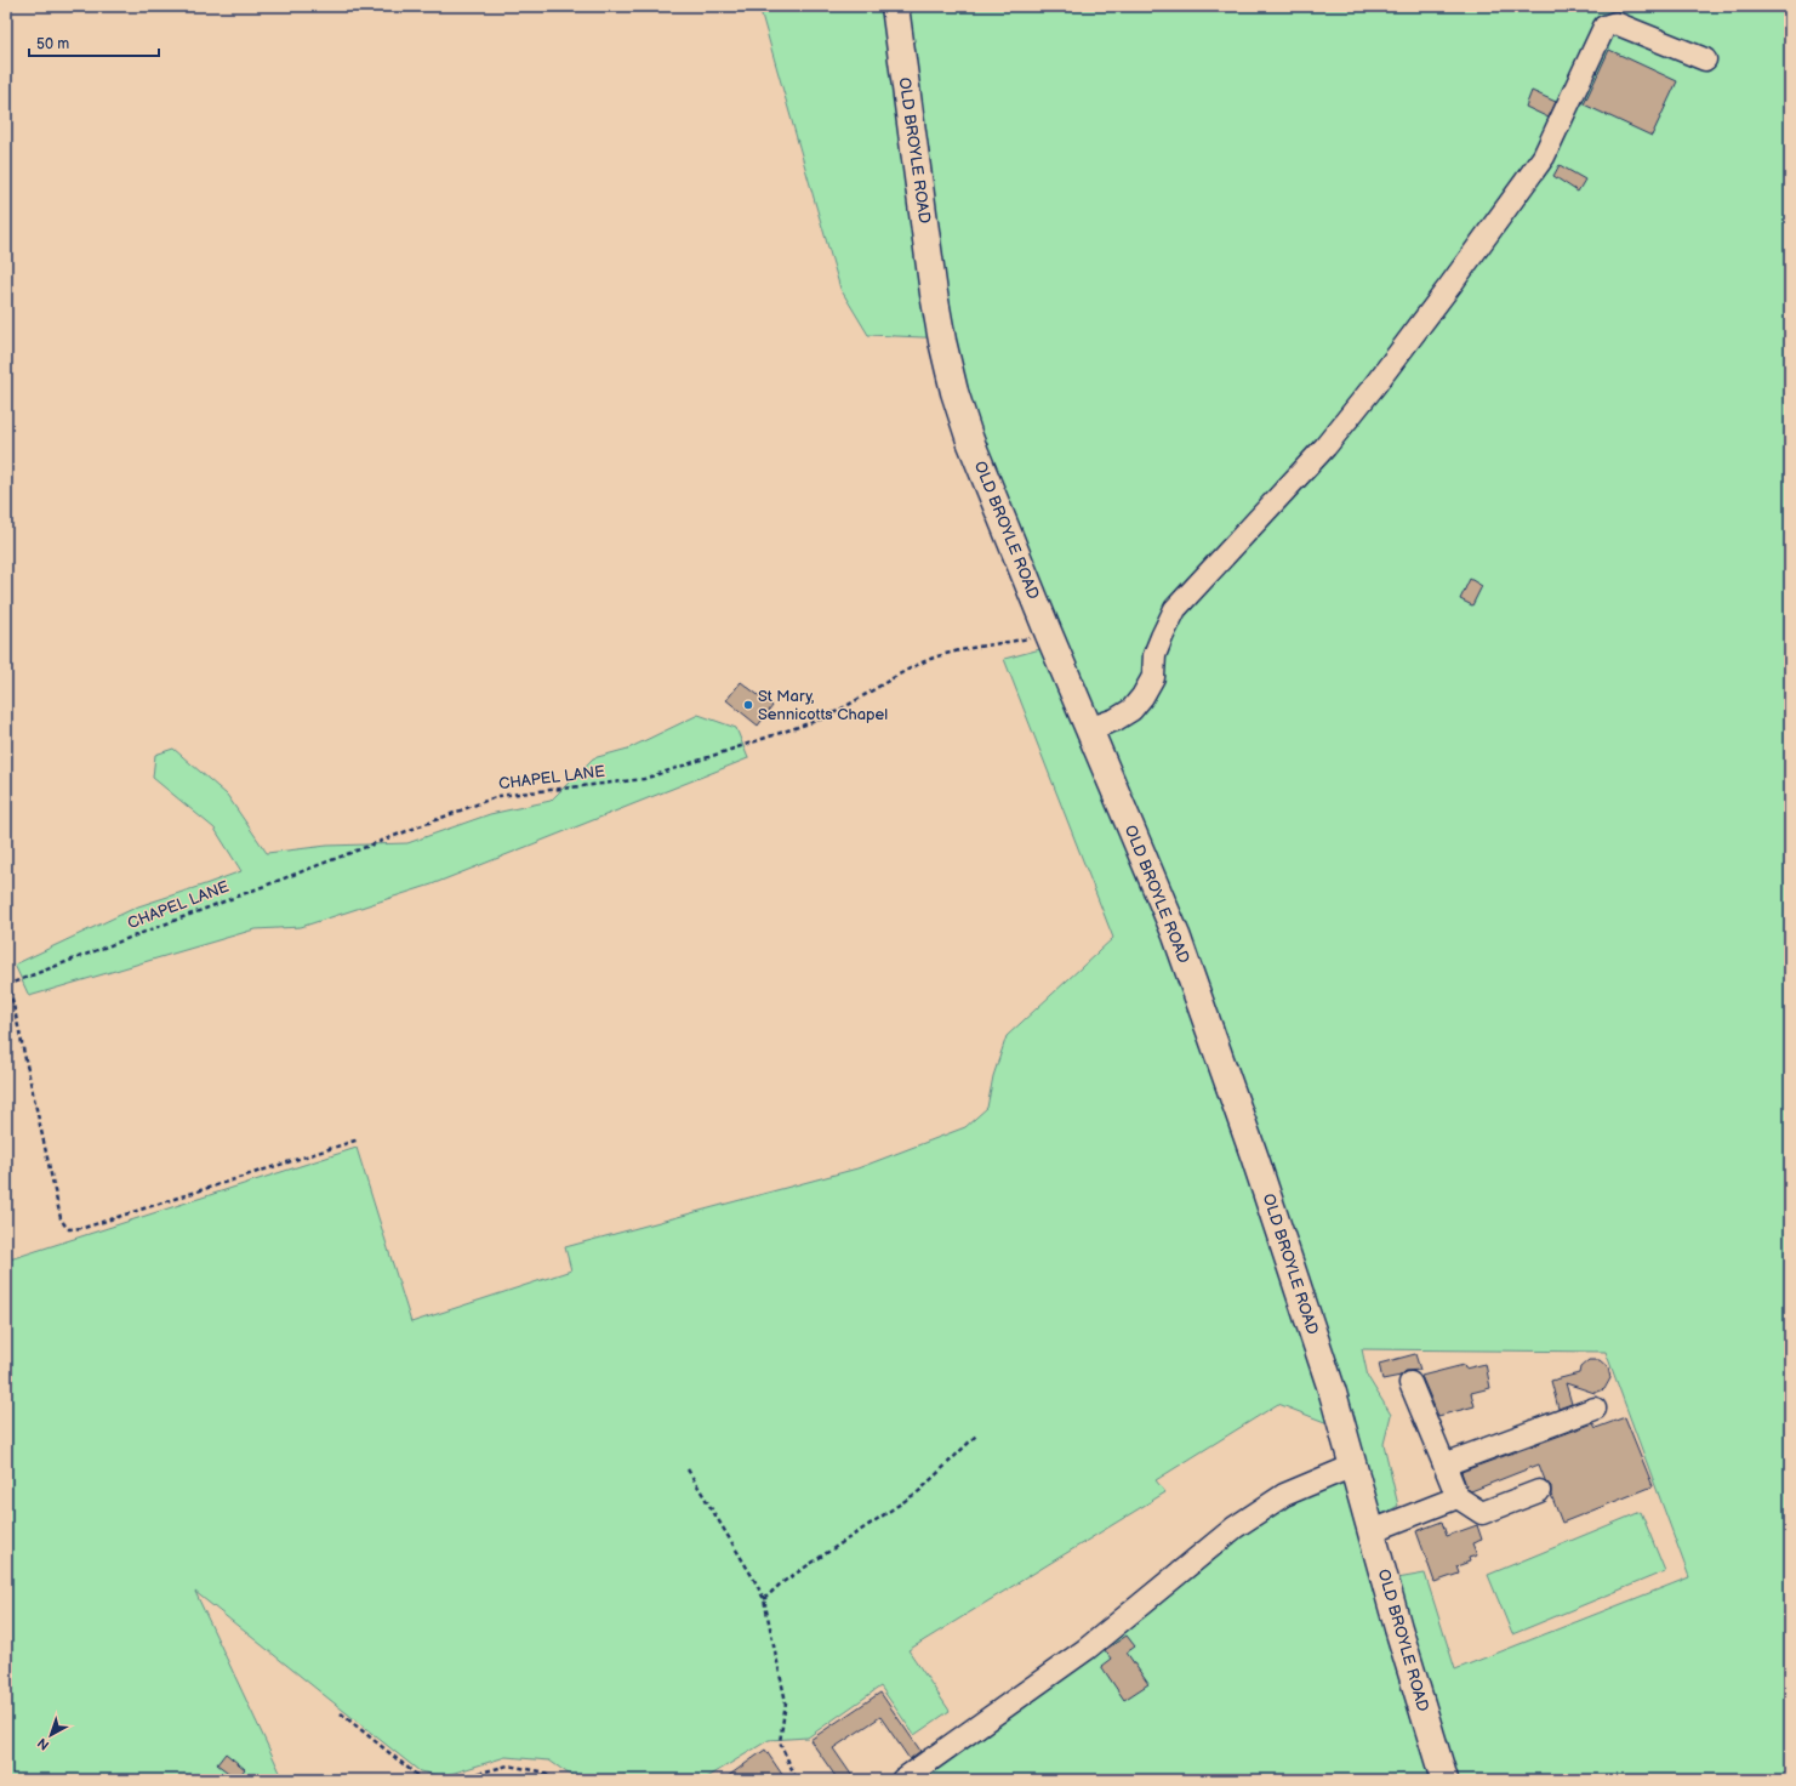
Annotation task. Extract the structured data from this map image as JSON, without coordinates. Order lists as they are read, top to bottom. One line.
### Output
{"streets":{"main road":["OLD BROYLE ROAD"],"path":["CHAPEL LANE"]},"crossings":[["OLD BROYLE ROAD","CHAPEL LANE"]],"places":["St Mary, Sennicotts Chapel"],"scale_bar":"50 m","north":"bottom left"}
